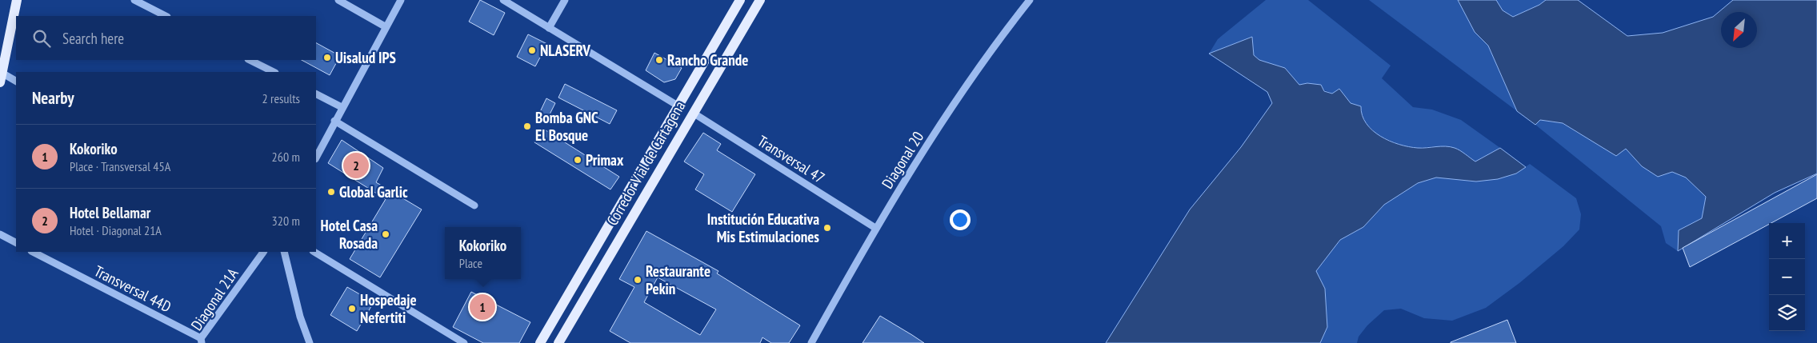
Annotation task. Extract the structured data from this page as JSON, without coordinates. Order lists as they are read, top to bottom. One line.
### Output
{"streets":{"main road":["Corredor Vial de Cartagena"],"street":["Transversal 47","Diagonal 20","Transversal 44D","Diagonal 21A"]},"crossings":[["Transversal 47","Diagonal 20"],["Transversal 47","Corredor Vial de Cartagena"],["Transversal 44D","Diagonal 21A"]],"places":["NLASERV","Uisalud IPS","Rancho Grande","Bomba GNC El Bosque","Primax","Global Garlic","Institución Educativa Mis Estimulaciones","Hotel Casa Rosada","Restaurante Pekin","Hospedaje Nefertiti"],"north":"bottom left","page":{"search":"Search here","heading":["Nearby","2 results"],"list":[{"mark":"1","name":"Kokoriko","note":"Place · Transversal 45A","value":"260 m"},{"mark":"2","name":"Hotel Bellamar","note":"Hotel · Diagonal 21A","value":"320 m"}],"pins":["2","1"],"map_buttons":["+","−"],"popup":["Kokoriko","Place"]}}
